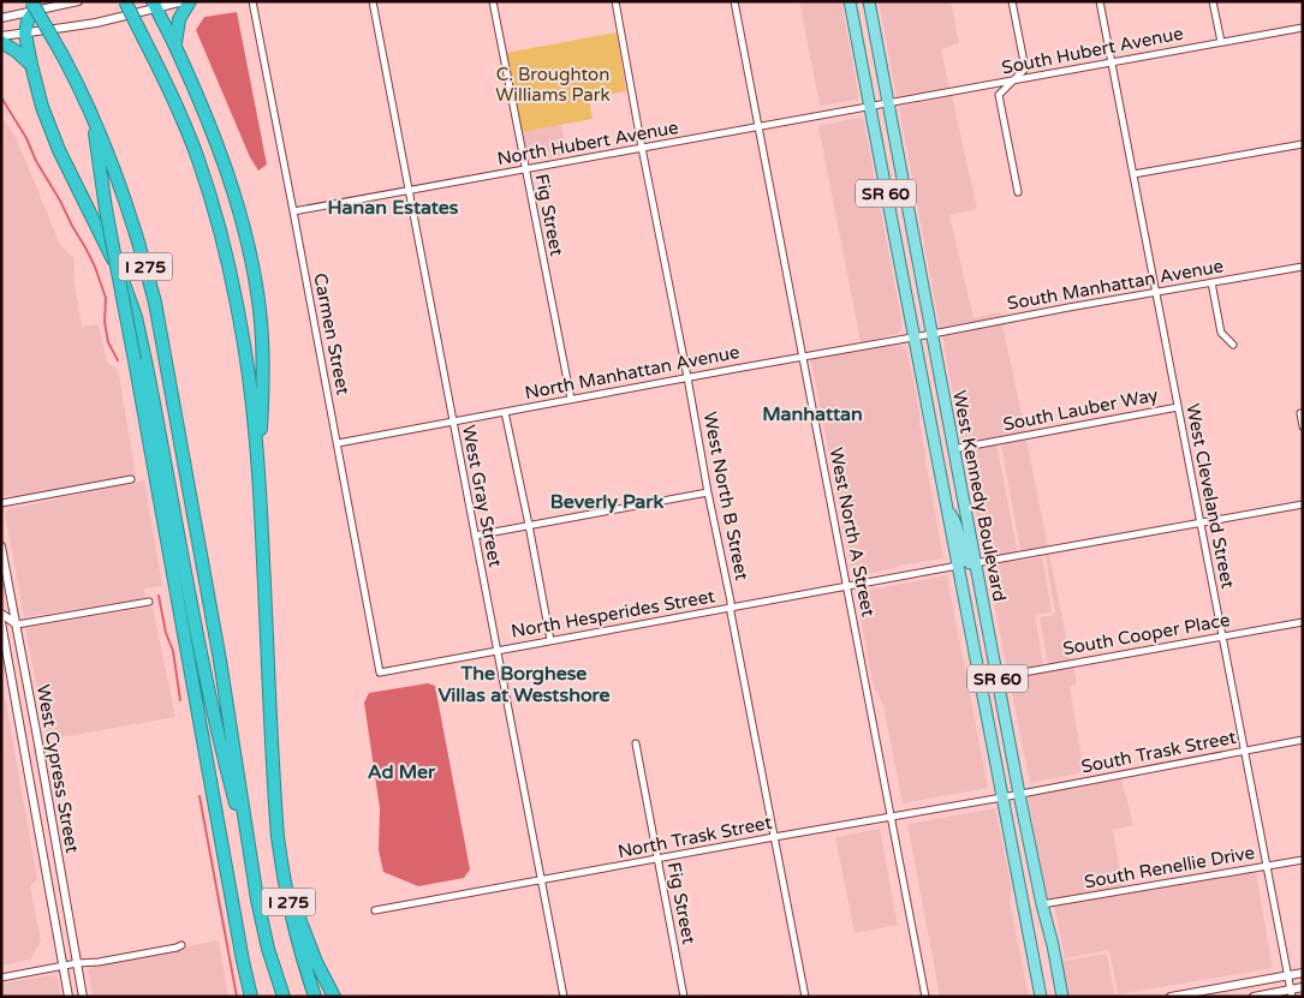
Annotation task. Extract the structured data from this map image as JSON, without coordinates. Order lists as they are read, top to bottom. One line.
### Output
{"streets":{"highway":["I 275"],"main road":["SR 60","West Kennedy Boulevard"],"street":["South Hubert Avenue","North Hubert Avenue","Fig Street","South Manhattan Avenue","Carmen Street","North Manhattan Avenue","South Lauber Way","West Gray Street","West North B Street","West Cleveland Street","West North A Street","North Hesperides Street","South Cooper Place","South Trask Street","West Cypress Street","North Trask Street","South Renellie Drive"]},"crossings":[["South Hubert Avenue","North Hubert Avenue"],["South Hubert Avenue","West Kennedy Boulevard"],["South Hubert Avenue","West Cleveland Street"],["North Hubert Avenue","Fig Street"],["North Hubert Avenue","Carmen Street"],["North Hubert Avenue","West Gray Street"],["North Hubert Avenue","West North B Street"],["North Hubert Avenue","West Kennedy Boulevard"],["North Hubert Avenue","West North A Street"],["Fig Street","North Manhattan Avenue"],["Fig Street","North Trask Street"],["South Manhattan Avenue","North Manhattan Avenue"],["South Manhattan Avenue","West Kennedy Boulevard"],["South Manhattan Avenue","West Cleveland Street"],["Carmen Street","North Manhattan Avenue"],["Carmen Street","North Hesperides Street"],["North Manhattan Avenue","West Gray Street"],["North Manhattan Avenue","West North B Street"],["North Manhattan Avenue","West Kennedy Boulevard"],["North Manhattan Avenue","West North A Street"],["South Lauber Way","West Kennedy Boulevard"],["South Lauber Way","West Cleveland Street"],["West Gray Street","North Hesperides Street"],["West Gray Street","North Trask Street"],["West North B Street","North Hesperides Street"],["West North B Street","North Trask Street"],["West Kennedy Boulevard","North Hesperides Street"],["West Kennedy Boulevard","South Cooper Place"],["West Kennedy Boulevard","South Trask Street"],["West Kennedy Boulevard","North Trask Street"],["West Kennedy Boulevard","South Renellie Drive"],["West Cleveland Street","South Cooper Place"],["West Cleveland Street","South Trask Street"],["West Cleveland Street","South Renellie Drive"],["West North A Street","North Hesperides Street"],["West North A Street","North Trask Street"],["South Trask Street","North Trask Street"]],"districts":["Hanan Estates","Manhattan","Beverly Park","The Borghese Villas at Westshore","Ad Mer"],"parks":["C. Broughton Williams Park"]}
